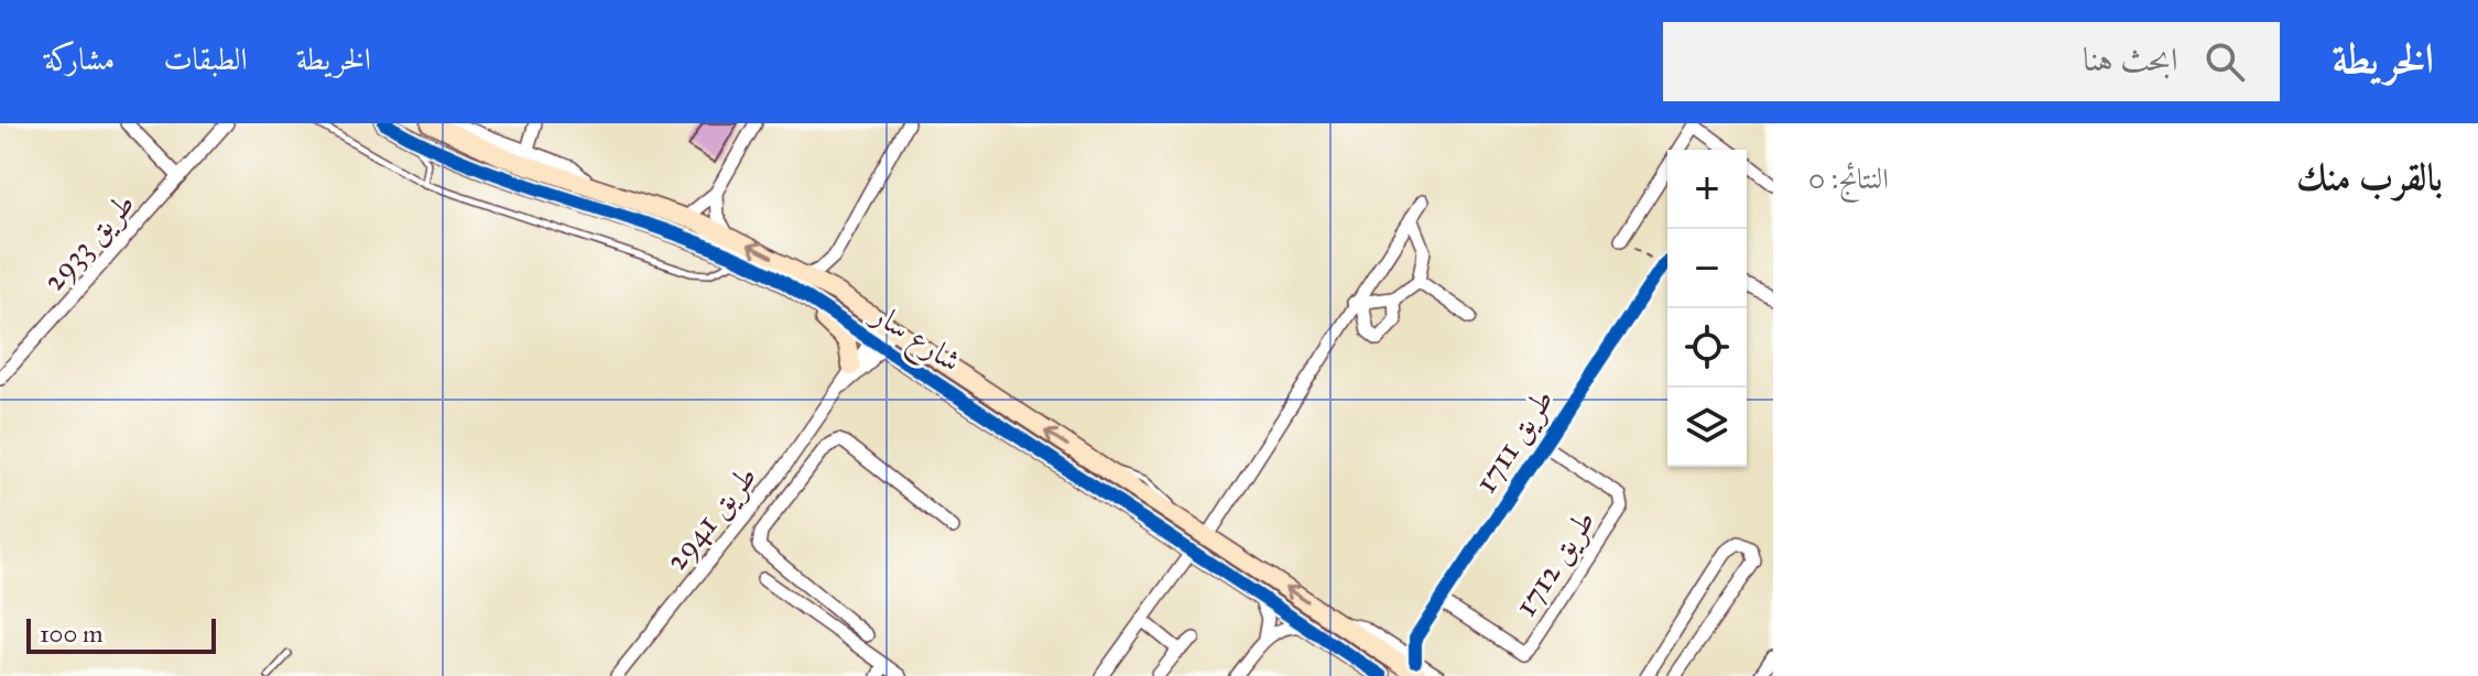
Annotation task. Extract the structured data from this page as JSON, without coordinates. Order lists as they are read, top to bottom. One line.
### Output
{"streets":{"street":["طريق 2933","شارع سار","طريق 1711","طريق 2941","طريق 1712"]},"crossings":[["شارع سار","طريق 2941"],["طريق 1711","طريق 1712"]],"scale_bar":"100 m","page":{"header":"الخريطة","search":"ابحث هنا","nav":["الخريطة","الطبقات","مشاركة"],"heading":["بالقرب منك","النتائج: 0"],"map_buttons":["+","−"],"scale":"100 m"}}
